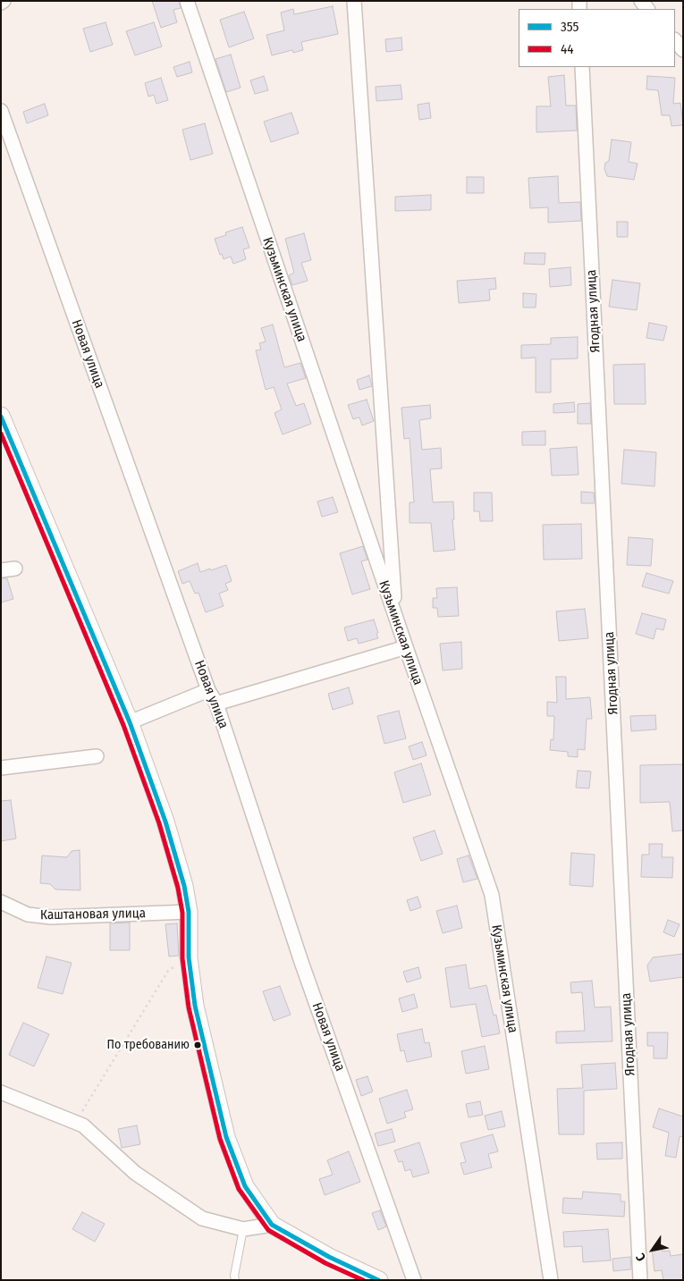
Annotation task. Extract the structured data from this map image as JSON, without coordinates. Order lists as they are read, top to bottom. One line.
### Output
{"streets":{"street":["Кузьминская улица","Ягодная улица","Новая улица","Каштановая улица"]},"places":["По требованию"],"lines":["transit line 355","transit line 44"],"legend":["355","44"],"north":"bottom left"}
